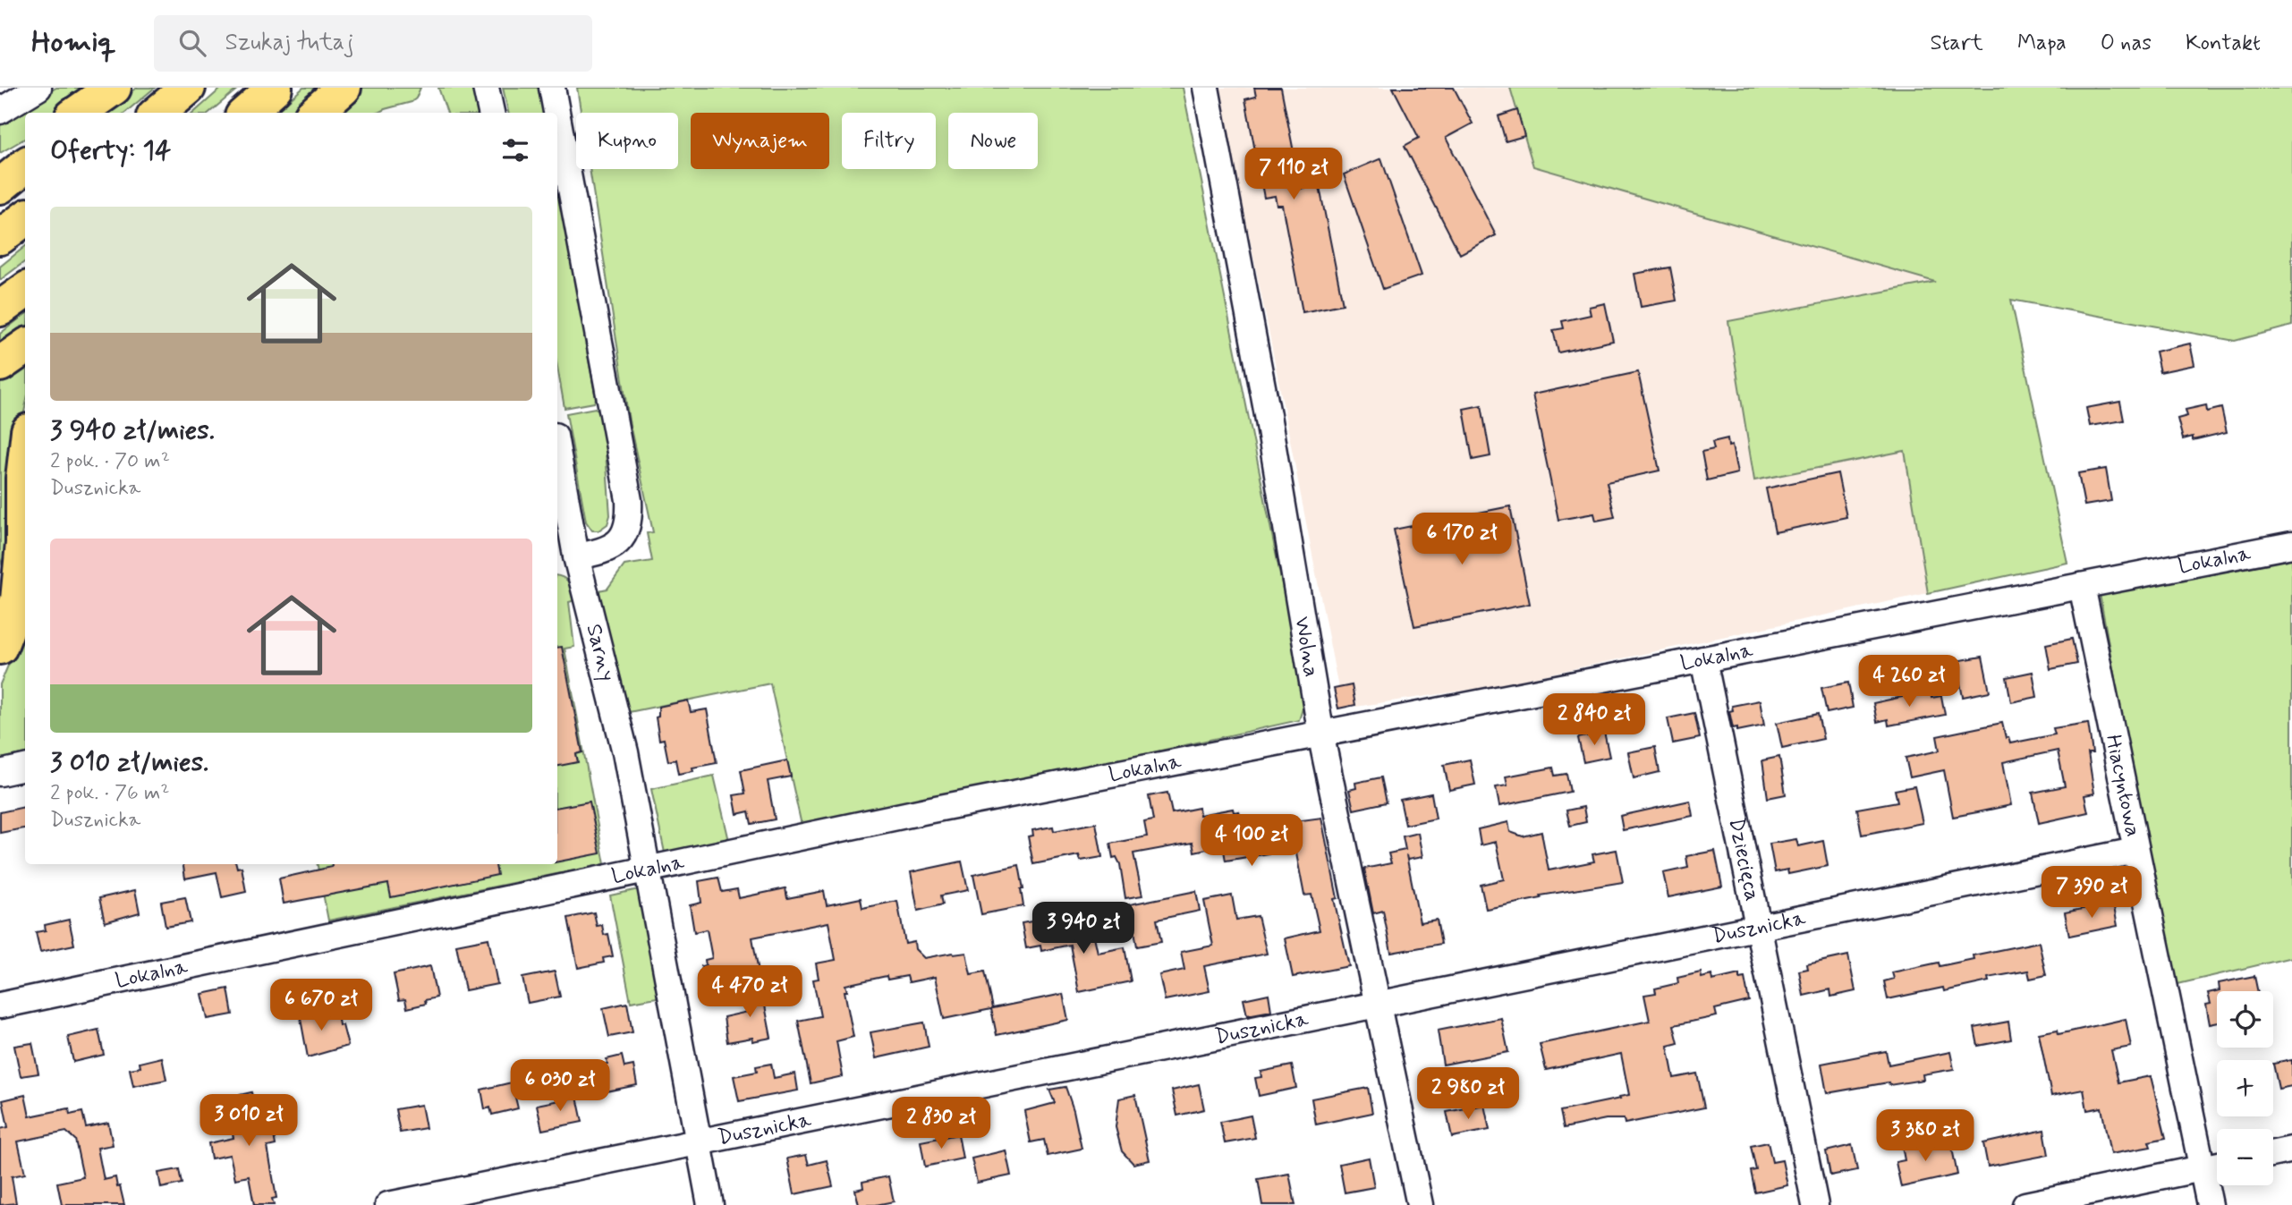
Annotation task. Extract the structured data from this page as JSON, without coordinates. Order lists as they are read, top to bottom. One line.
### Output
{"streets":{"street":["Lokalna","Wolna","Sarny","Hiacyntowa","Dziecięca","Dusznicka"]},"crossings":[["Lokalna","Wolna"],["Lokalna","Sarny"],["Lokalna","Hiacyntowa"],["Lokalna","Dziecięca"],["Wolna","Dusznicka"],["Sarny","Dusznicka"],["Hiacyntowa","Dusznicka"],["Dziecięca","Dusznicka"]],"page":{"header":"Homiq","search":"Szukaj tutaj","nav":["Start","Mapa","O nas","Kontakt"],"chip":["Kupno","Wynajem","Filtry","Nowe"],"heading":"Oferty: 14","price":["7 110 zł","6 170 zł","4 260 zł","2 840 zł","4 100 zł","7 390 zł","3 940 zł","4 470 zł","6 670 zł","6 030 zł","2 980 zł","3 010 zł","2 830 zł","3 380 zł"],"list":[{"name":"3 940 zł/mies.","note":"2 pok. · 70 m² · Dusznicka"},{"name":"3 010 zł/mies.","note":"2 pok. · 76 m² · Dusznicka"}],"map_buttons":["+","−"]}}
